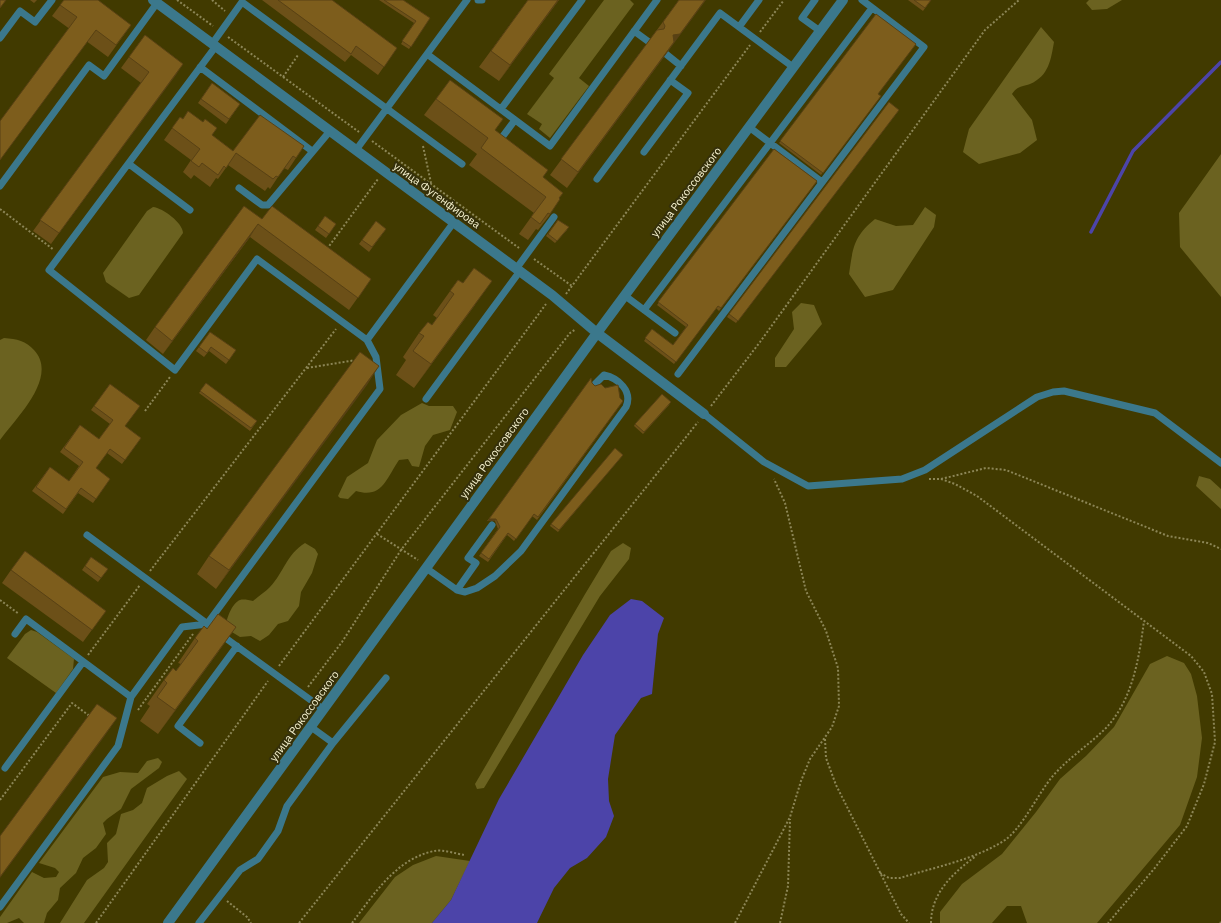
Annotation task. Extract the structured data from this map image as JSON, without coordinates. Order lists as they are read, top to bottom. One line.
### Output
{"streets":{"street":["улица Рокоссовского","улица Фугенфирова"]},"crossings":[["улица Рокоссовского","улица Фугенфирова"]]}
